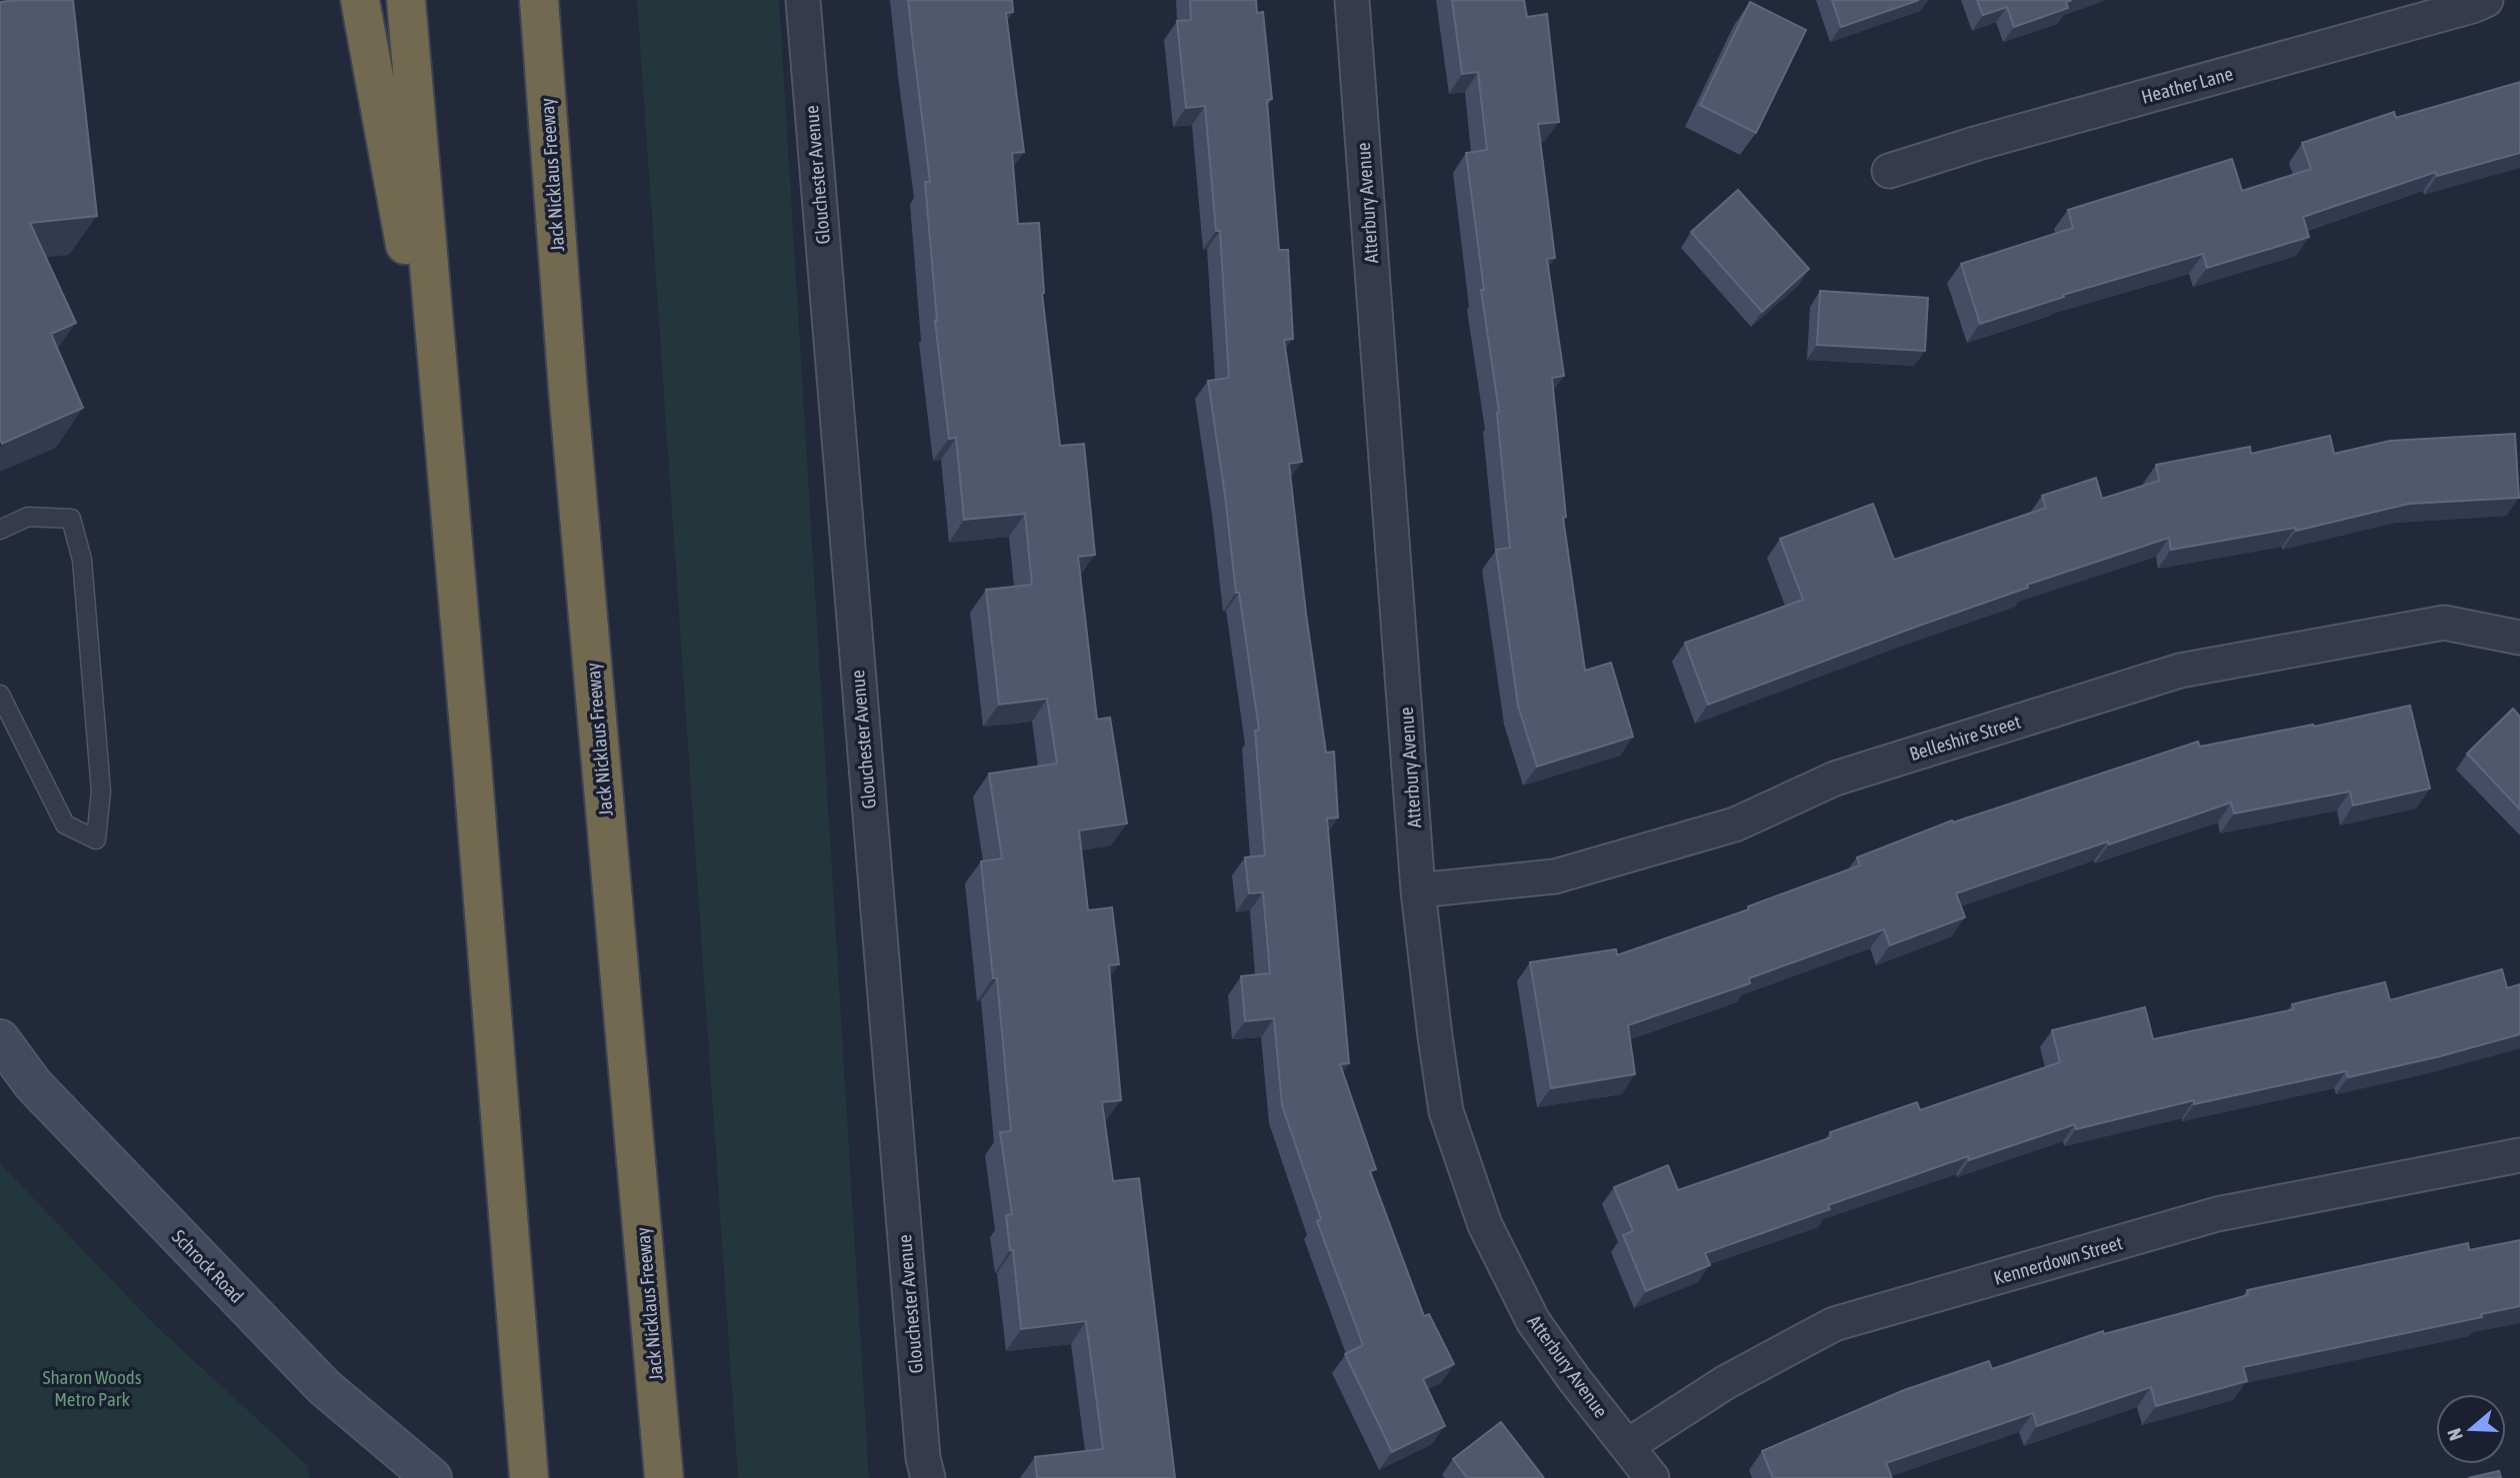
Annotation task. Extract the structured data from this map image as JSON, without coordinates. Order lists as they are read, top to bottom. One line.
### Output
{"streets":{"highway":["Jack Nicklaus Freeway"],"main road":["Schrock Road"],"street":["Heather Lane","Glouchester Avenue","Atterbury Avenue","Belleshire Street","Kennerdown Street"]},"crossings":[["Atterbury Avenue","Belleshire Street"],["Atterbury Avenue","Kennerdown Street"]],"parks":["Sharon Woods Metro Park"],"north":"left"}
